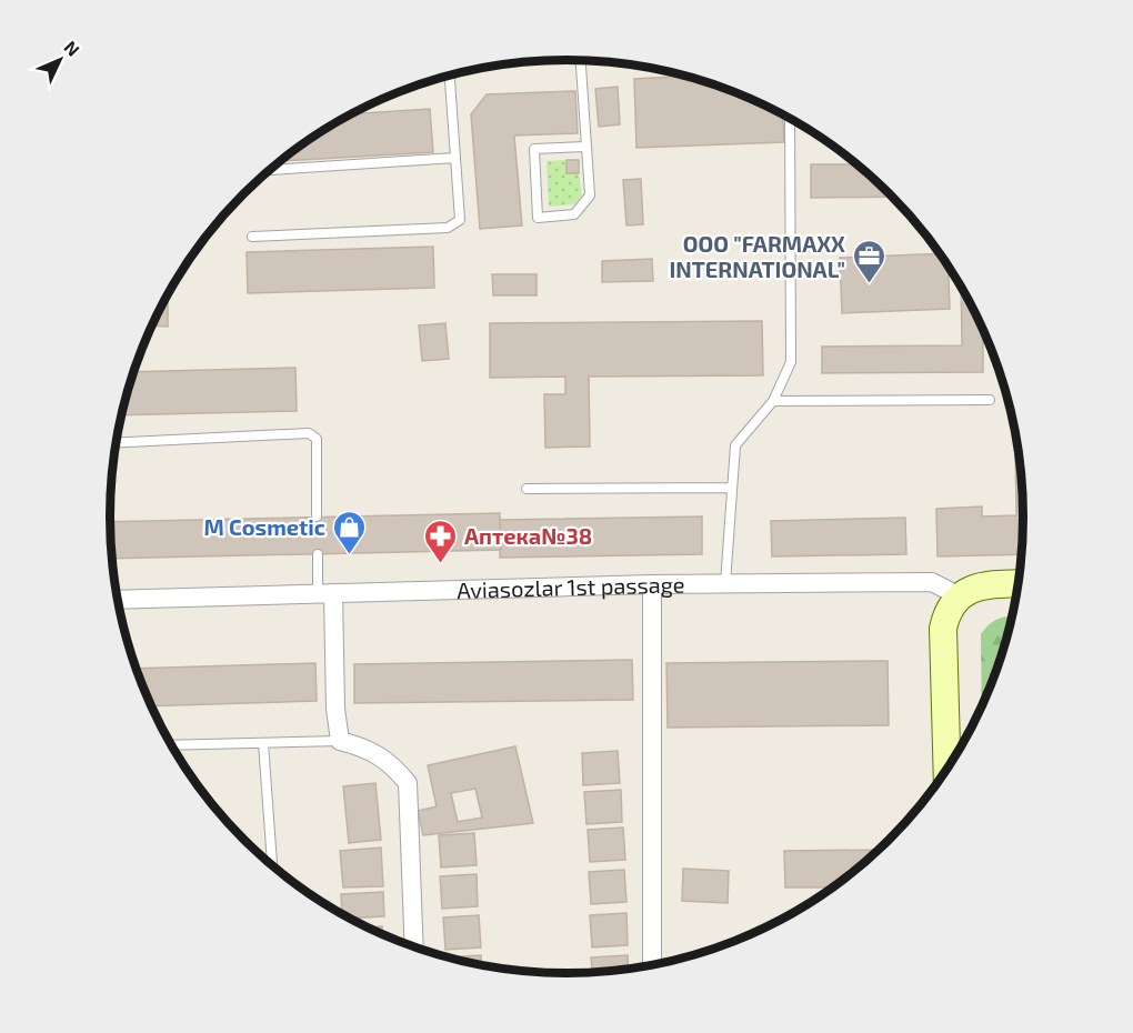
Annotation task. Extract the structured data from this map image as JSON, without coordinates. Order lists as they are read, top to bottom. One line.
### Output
{"streets":{"street":["Aviasozlar 1st passage"]},"places":{"office":["OOO \"FARMAXX INTERNATIONAL\""],"shop":["M Cosmetic"],"pharmacy":["Аптека№38"]},"north":"top right"}
